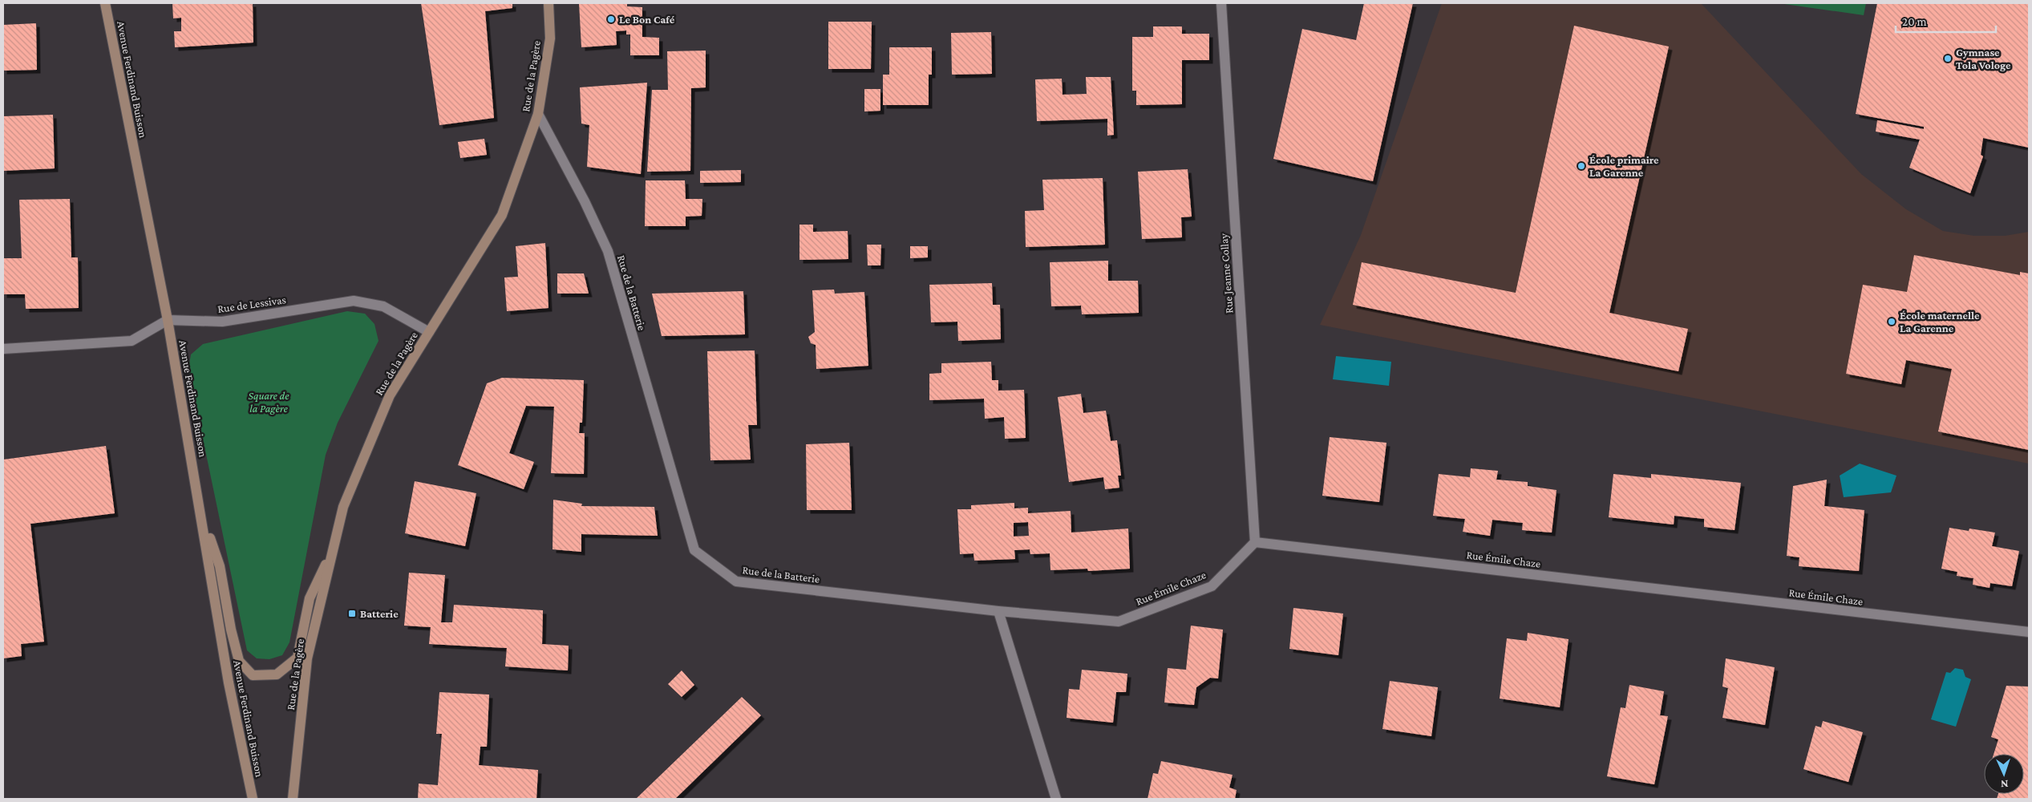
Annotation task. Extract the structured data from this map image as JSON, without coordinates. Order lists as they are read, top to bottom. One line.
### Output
{"streets":{"street":["Rue de la Pagère","Avenue Ferdinand Buisson","Rue Jeanne Collay","Rue de la Batterie","Rue de Lessivas","Rue Émile Chaze"]},"crossings":[["Rue de la Pagère","Rue de la Batterie"],["Rue de la Pagère","Rue de Lessivas"],["Avenue Ferdinand Buisson","Rue de Lessivas"],["Rue Jeanne Collay","Rue Émile Chaze"],["Rue de la Batterie","Rue Émile Chaze"]],"parks":["Square de la Pagère"],"places":{"other":["Le Bon Café","Gymnase Tola Vologe","École primaire La Garenne","École maternelle La Garenne"],"transit":["Batterie"]},"scale_bar":"20 m","north":"bottom"}
